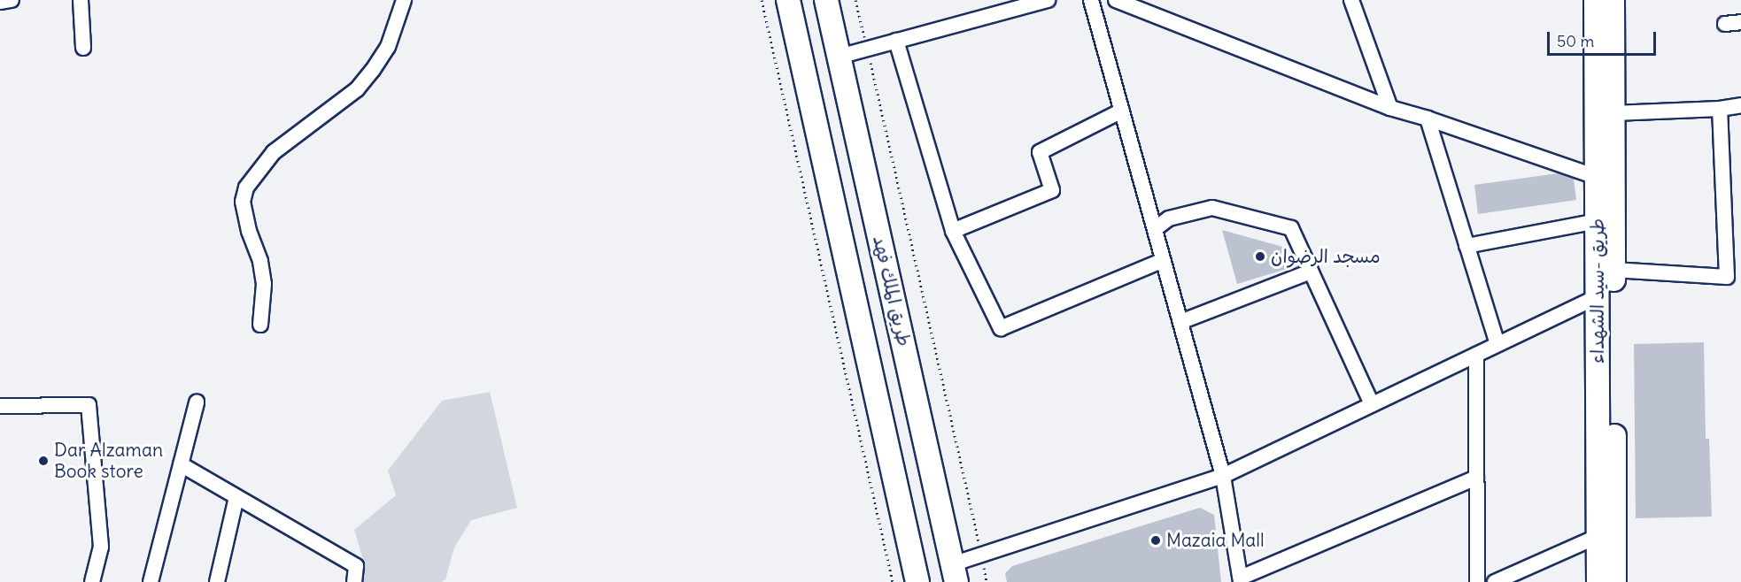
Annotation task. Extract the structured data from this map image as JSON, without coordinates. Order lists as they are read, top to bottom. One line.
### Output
{"streets":{"main road":["طريق الملك فهد","طريق -سيد الشهداء"]},"places":["مسجد الرضوان","Dar Alzaman Book store","Mazaia Mall"],"scale_bar":"50 m"}
